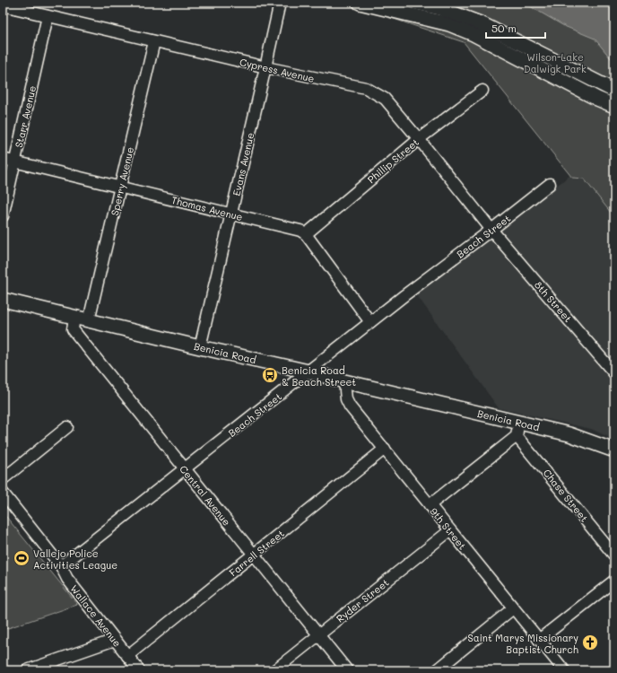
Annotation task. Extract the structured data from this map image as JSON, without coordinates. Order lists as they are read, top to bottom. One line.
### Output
{"streets":{"main road":["Benicia Road"],"street":["Cypress Avenue","Starr Avenue","Phillip Street","Evans Avenue","Sperry Avenue","Thomas Avenue","Beach Street","8th Street","Central Avenue","Chase Street","9th Street","Farrell Street","Ryder Street","Wallace Avenue"]},"crossings":[["Cypress Avenue","Starr Avenue"],["Cypress Avenue","Phillip Street"],["Cypress Avenue","Evans Avenue"],["Cypress Avenue","Sperry Avenue"],["Cypress Avenue","Beach Street"],["Cypress Avenue","8th Street"],["Starr Avenue","Thomas Avenue"],["Phillip Street","Thomas Avenue"],["Evans Avenue","Thomas Avenue"],["Evans Avenue","Benicia Road"],["Sperry Avenue","Thomas Avenue"],["Sperry Avenue","Benicia Road"],["Beach Street","8th Street"],["Beach Street","Benicia Road"],["Beach Street","Central Avenue"],["Beach Street","Wallace Avenue"],["Benicia Road","Central Avenue"],["Benicia Road","9th Street"],["Central Avenue","Farrell Street"],["Central Avenue","Ryder Street"],["9th Street","Farrell Street"],["9th Street","Ryder Street"],["Farrell Street","Wallace Avenue"]],"parks":["Wilson-Lake Dalwigk Park"],"places":{"bus stop":["Benicia Road & Beach Street"],"sports":["Vallejo Police Activities League"],"church":["Saint Marys Missionary Baptist Church"]},"scale_bar":"50 m"}
